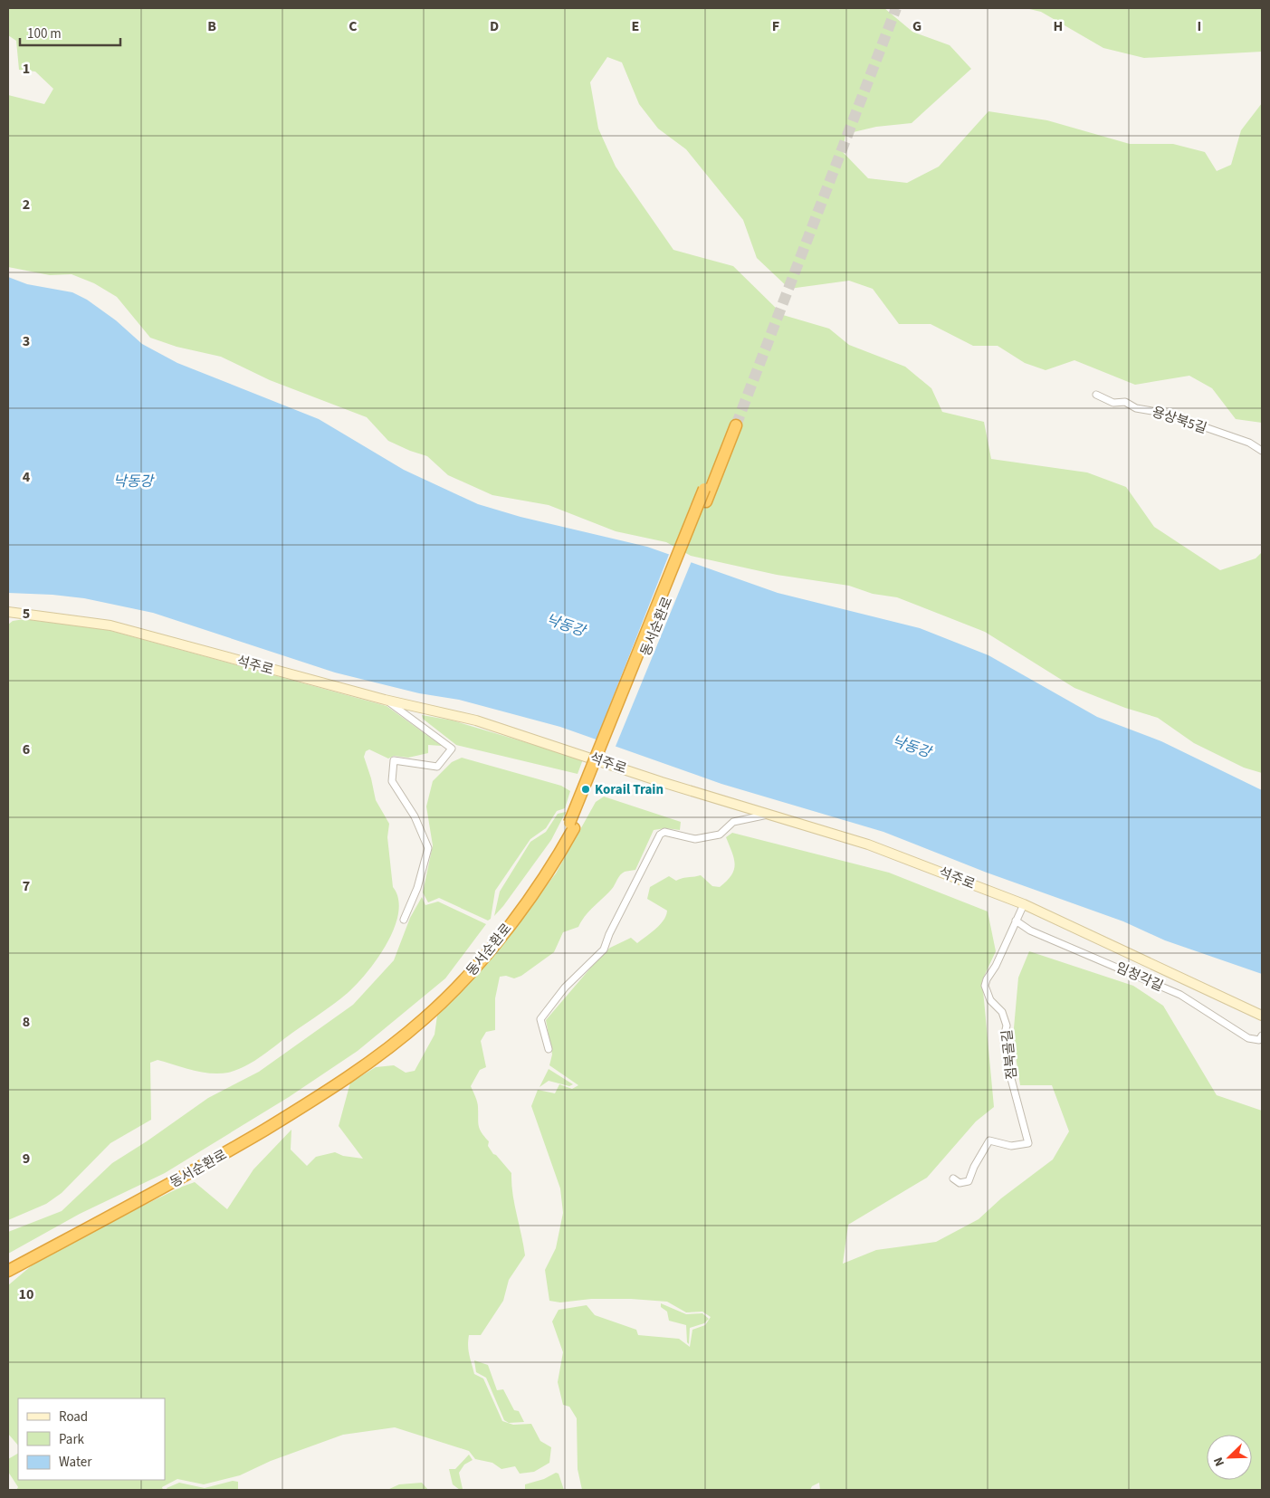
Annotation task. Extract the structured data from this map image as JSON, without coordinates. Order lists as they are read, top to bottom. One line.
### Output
{"streets":{"highway":["동서순환로"],"street":["용상북5길","석주로","임청각길","점북골길"]},"crossings":[["석주로","점북골길"],["임청각길","점북골길"]],"water":["낙동강"],"places":["Korail Train"],"legend":["Road","Park","Water"],"scale_bar":"100 m","north":"bottom left","grid":{"columns":["B","C","D","E","F","G","H","I"],"rows":["1","2","3","4","5","6","7","8","9","10"]}}
